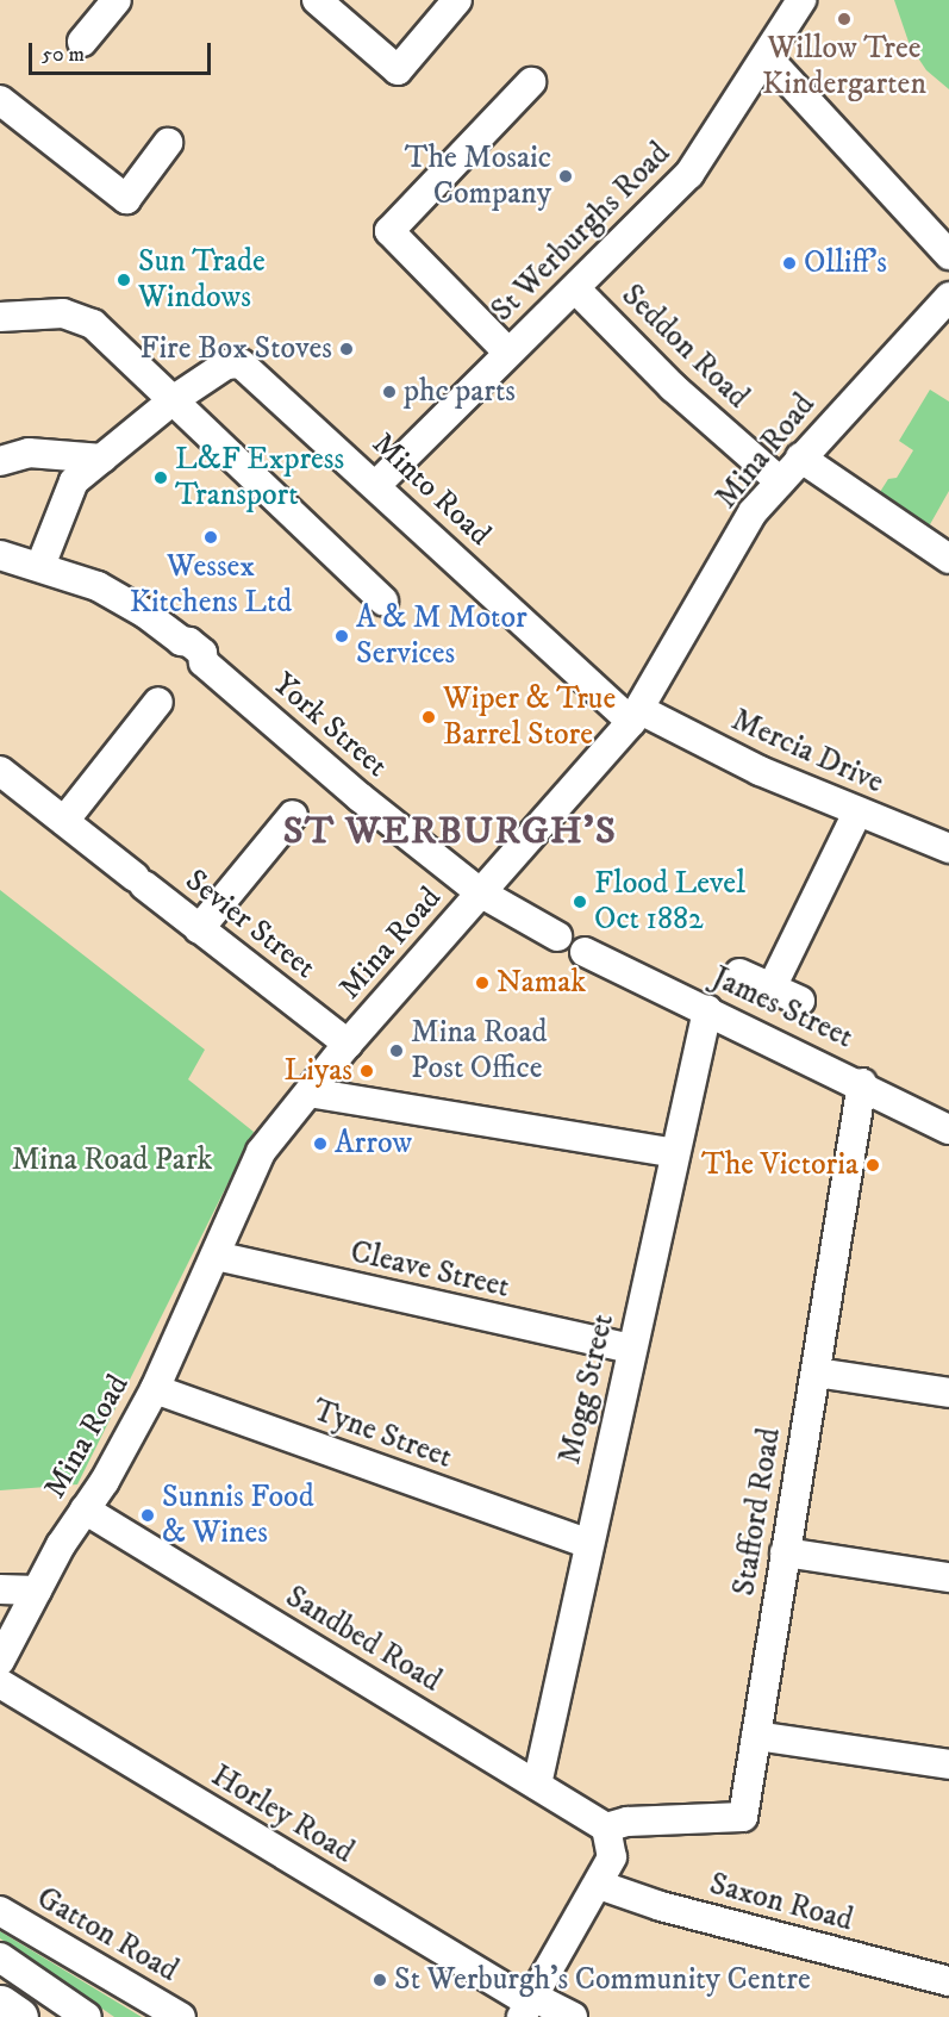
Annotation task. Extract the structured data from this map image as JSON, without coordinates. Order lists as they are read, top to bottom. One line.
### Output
{"streets":{"street":["St Werburghs Road","Seddon Road","Mina Road","Minto Road","York Street","Mercia Drive","Sevier Street","James Street","Cleave Street","Mogg Street","Tyne Street","Stafford Road","Sandbed Road","Horley Road","Saxon Road","Gatton Road"]},"crossings":[["St Werburghs Road","Seddon Road"],["St Werburghs Road","Minto Road"],["Seddon Road","Mina Road"],["Mina Road","Minto Road"],["Mina Road","York Street"],["Mina Road","Mercia Drive"],["Mina Road","Sevier Street"],["Mina Road","James Street"],["Mina Road","Cleave Street"],["Mina Road","Tyne Street"],["Mina Road","Sandbed Road"],["Minto Road","York Street"],["Minto Road","Mercia Drive"],["York Street","James Street"],["James Street","Mogg Street"],["James Street","Stafford Road"],["Cleave Street","Mogg Street"],["Mogg Street","Tyne Street"],["Mogg Street","Sandbed Road"],["Stafford Road","Sandbed Road"]],"districts":["ST WERBURGH'S"],"parks":["Mina Road Park"],"places":["Willow Tree Kindergarten","The Mosaic Company","Olliff's","Sun Trade Windows","Fire Box Stoves","phc parts","L&F Express Transport","Wessex Kitchens Ltd","A & M Motor Services","Wiper & True Barrel Store","Flood Level Oct 1882","Namak","Mina Road Post Office","Liyas","Arrow","The Victoria","Sunnis Food & Wines","St Werburgh's Community Centre"],"scale_bar":"50 m"}
